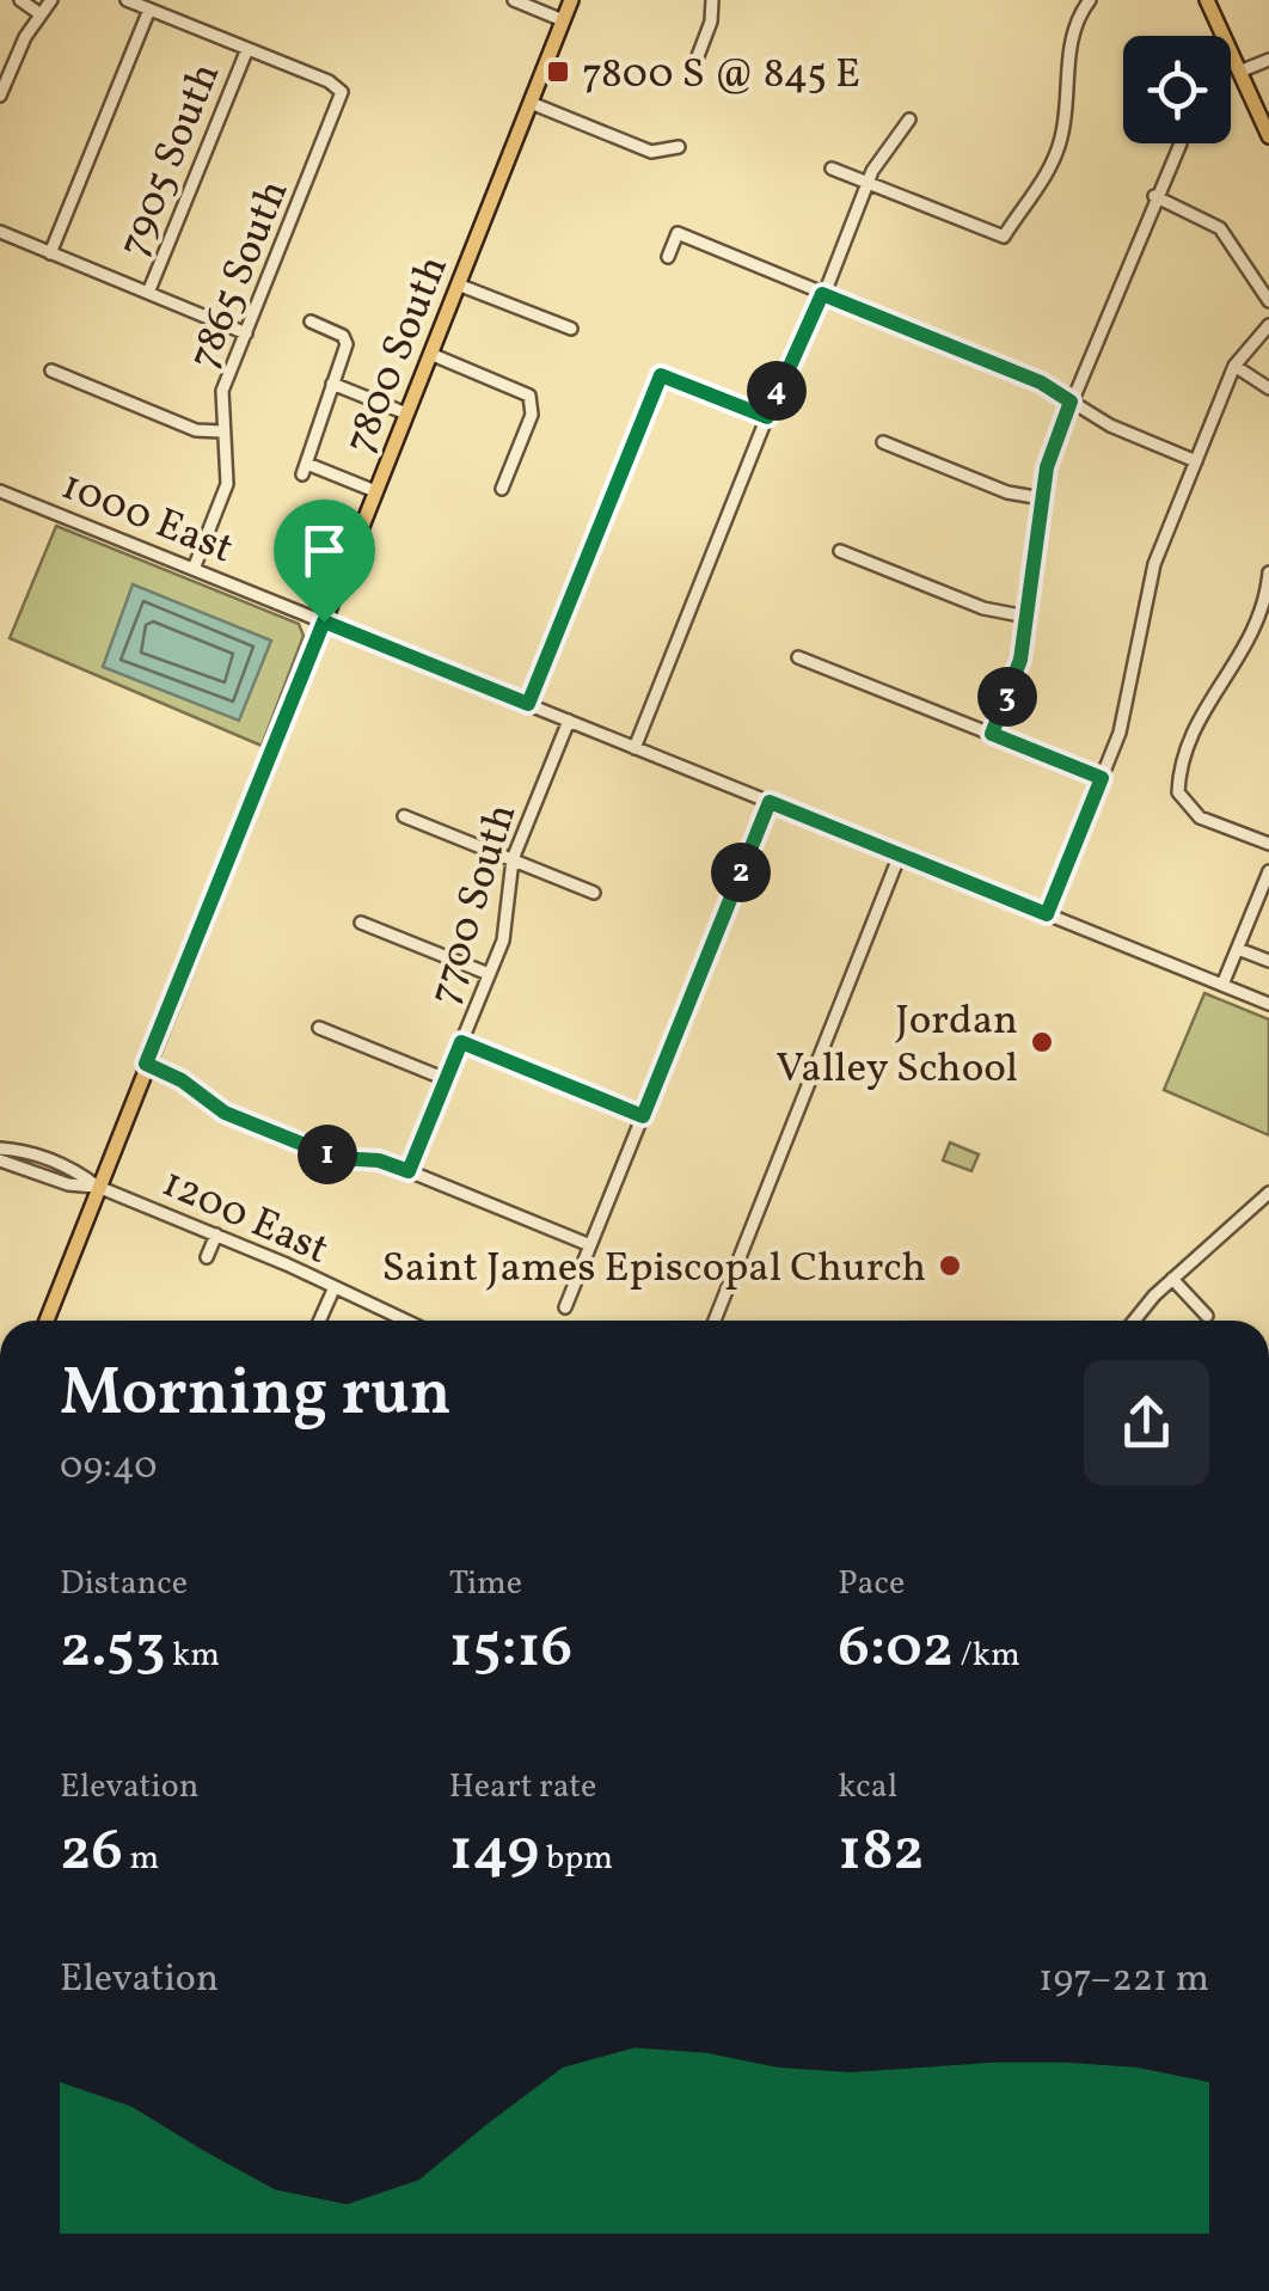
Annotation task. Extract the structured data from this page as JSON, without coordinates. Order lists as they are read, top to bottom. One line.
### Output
{"streets":{"main road":["7800 South"],"street":["7905 South","7865 South","1000 East","7700 South","1200 East"]},"crossings":[["7905 South","7865 South"],["7865 South","1000 East"],["7800 South","1000 East"],["7800 South","1200 East"],["1000 East","7700 South"]],"places":{"transit":["7800 S @ 845 E"],"other":["Jordan Valley School","Saint James Episcopal Church"]},"page":{"pins":["4","3","2","1"],"heading":["Morning run","09:40"],"stats":[["Distance","2.53 km"],["Time","15:16"],["Pace","6:02 /km"],["Elevation","26 m"],["Heart rate","149 bpm"],["kcal","182"]],"chart":["Elevation","197–221 m"]}}
